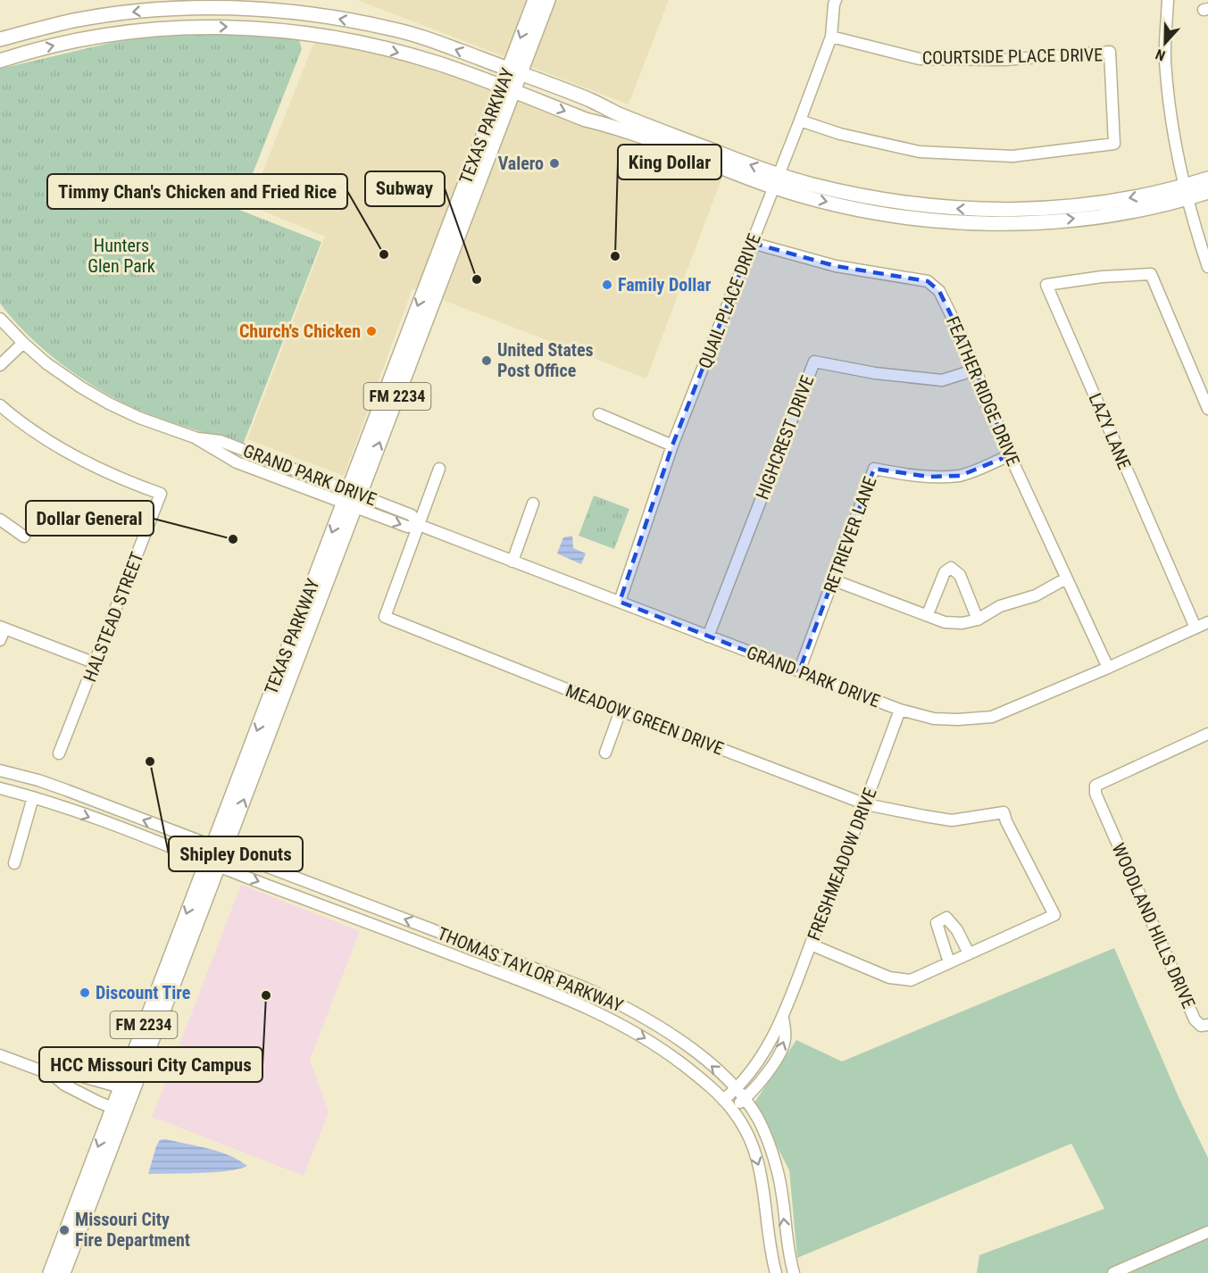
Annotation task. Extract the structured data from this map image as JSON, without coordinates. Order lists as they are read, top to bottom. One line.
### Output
{"streets":{"main road":["TEXAS PARKWAY","FM 2234"],"street":["COURTSIDE PLACE DRIVE","QUAIL PLACE DRIVE","FEATHER RIDGE DRIVE","LAZY LANE","HIGHCREST DRIVE","GRAND PARK DRIVE","RETRIEVER LANE","HALSTEAD STREET","MEADOW GREEN DRIVE","FRESHMEADOW DRIVE","WOODLAND HILLS DRIVE","THOMAS TAYLOR PARKWAY"]},"crossings":[["COURTSIDE PLACE DRIVE","QUAIL PLACE DRIVE"],["TEXAS PARKWAY","GRAND PARK DRIVE"],["TEXAS PARKWAY","THOMAS TAYLOR PARKWAY"],["QUAIL PLACE DRIVE","FEATHER RIDGE DRIVE"],["QUAIL PLACE DRIVE","GRAND PARK DRIVE"],["FEATHER RIDGE DRIVE","HIGHCREST DRIVE"],["FEATHER RIDGE DRIVE","GRAND PARK DRIVE"],["FEATHER RIDGE DRIVE","RETRIEVER LANE"],["LAZY LANE","GRAND PARK DRIVE"],["HIGHCREST DRIVE","GRAND PARK DRIVE"],["GRAND PARK DRIVE","RETRIEVER LANE"],["GRAND PARK DRIVE","MEADOW GREEN DRIVE"],["GRAND PARK DRIVE","FRESHMEADOW DRIVE"],["MEADOW GREEN DRIVE","FRESHMEADOW DRIVE"],["FRESHMEADOW DRIVE","THOMAS TAYLOR PARKWAY"]],"parks":["Hunters Glen Park"],"places":["Valero","Timmy Chan's Chicken and Fried Rice","King Dollar","Subway","Family Dollar","Church's Chicken","United States Post Office","Dollar General","Shipley Donuts","Discount Tire","HCC Missouri City Campus","Missouri City Fire Department"],"north":"bottom"}
